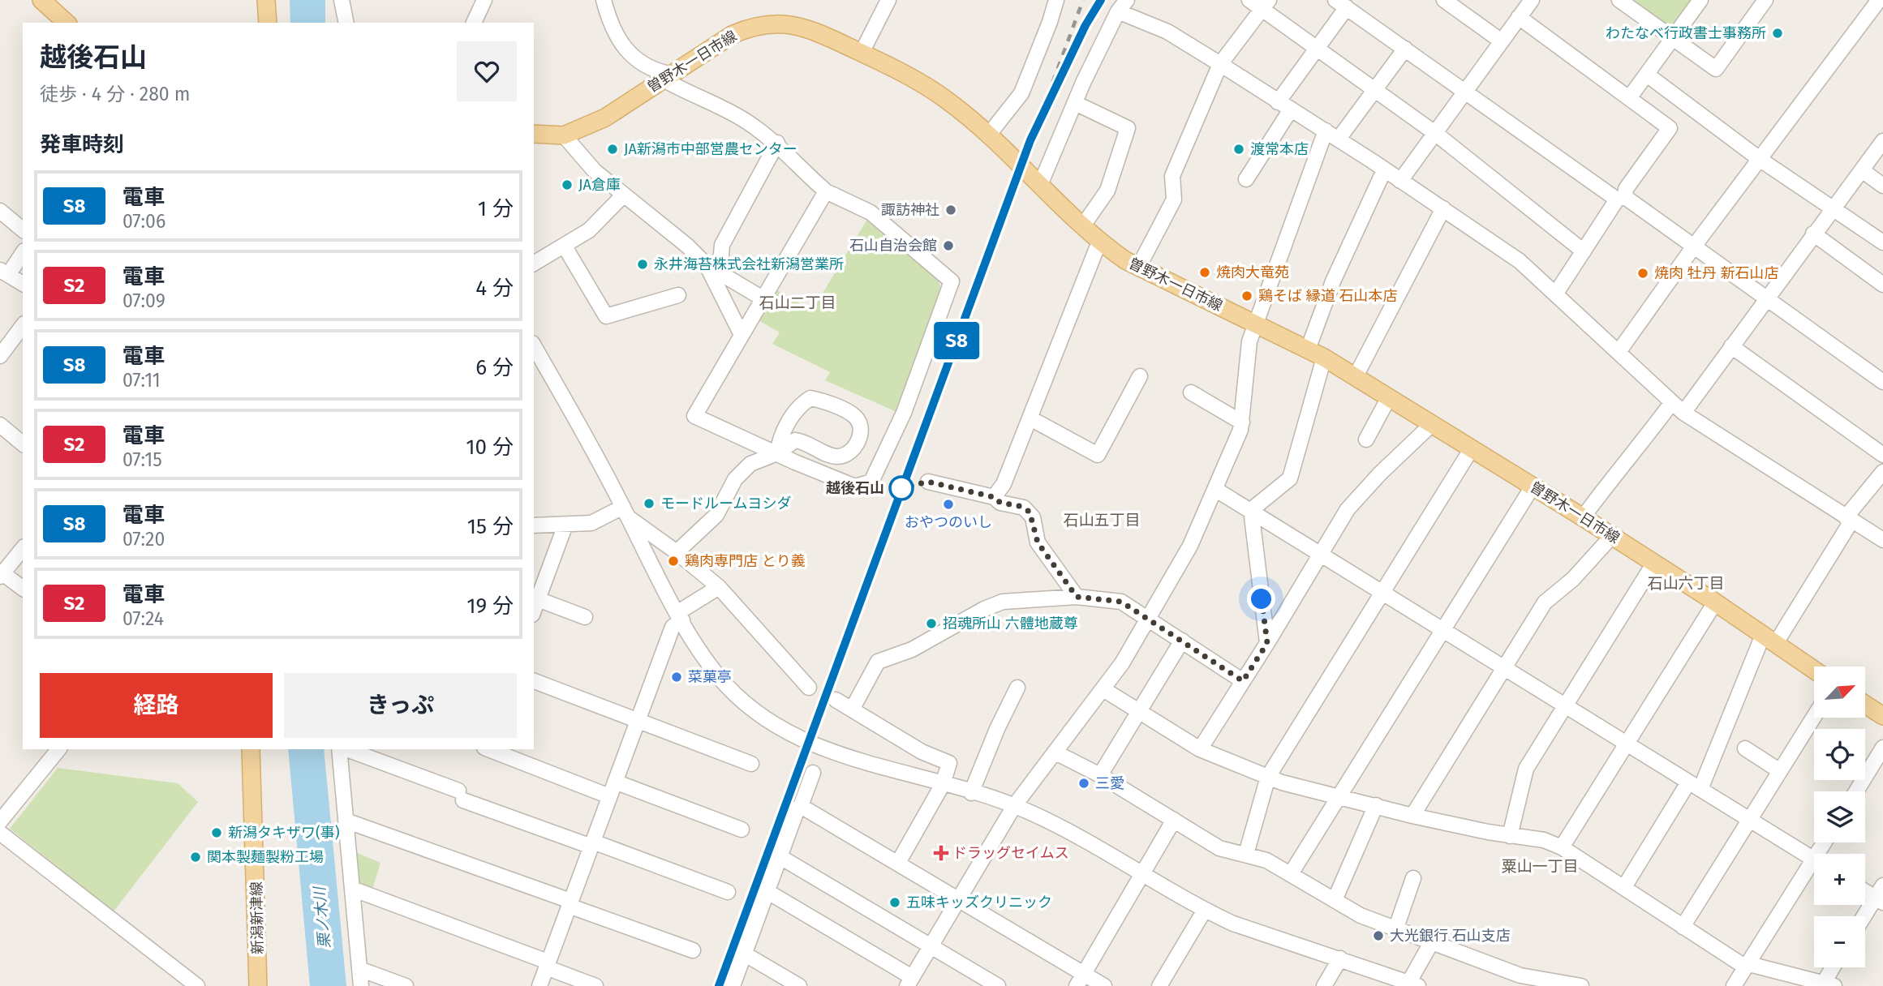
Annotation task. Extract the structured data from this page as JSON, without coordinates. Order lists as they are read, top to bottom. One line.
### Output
{"streets":{"main road":["曽野木一日市線","新潟新津線"]},"districts":["石山二丁目","石山五丁目","石山六丁目","粟山一丁目"],"water":["栗ノ木川"],"places":{"other":["わたなべ行政書士事務所","JA新潟市中部営農センター","渡常本店","JA倉庫","諏訪神社","石山自治会館","永井海苔株式会社新潟営業所","焼肉大竜苑","焼肉 牡丹 新石山店","鶏そば 縁道 石山本店","越後石山","モードルームヨシダ","おやつのいし","鶏肉専門店 とり義","招魂所山 六體地蔵尊","菜菓亭","三愛","新潟タキザワ(事)","関本製麺製粉工場","五味キッズクリニック","大光銀行 石山支店"],"health":["ドラッグセイムス"]},"north":"top right","page":{"on_map":"S8","heading":[["越後石山","徒歩 · 4 分 · 280 m"],"発車時刻"],"list":[{"mark":"S8","name":"電車","note":"07:06","value":"1 分"},{"mark":"S2","name":"電車","note":"07:09","value":"4 分"},{"mark":"S8","name":"電車","note":"07:11","value":"6 分"},{"mark":"S2","name":"電車","note":"07:15","value":"10 分"},{"mark":"S8","name":"電車","note":"07:20","value":"15 分"},{"mark":"S2","name":"電車","note":"07:24","value":"19 分"}],"buttons":["経路","きっぷ"],"map_buttons":["+","−"]}}
